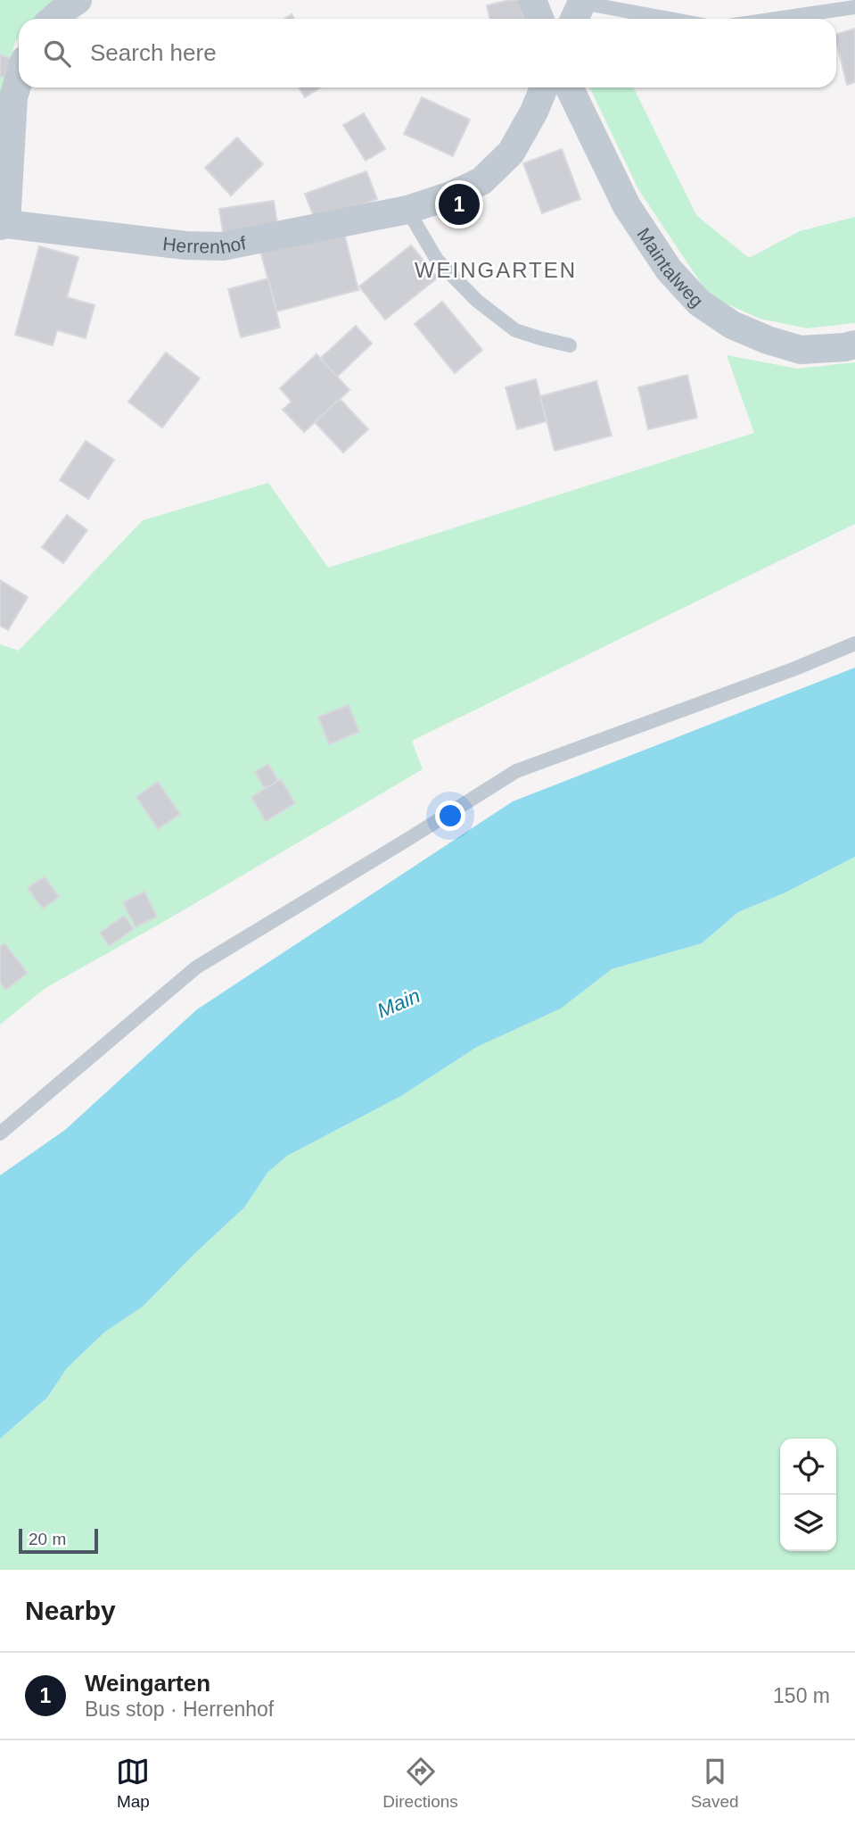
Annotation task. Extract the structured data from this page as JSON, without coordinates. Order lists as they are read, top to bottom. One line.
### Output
{"streets":{"street":["Herrenhof","Maintalweg"]},"districts":["WEINGARTEN"],"water":["Main"],"scale_bar":"20 m","page":{"search":"Search here","pins":"1","scale":"20 m","heading":"Nearby","list":[{"mark":"1","name":"Weingarten","note":"Bus stop · Herrenhof","value":"150 m"}],"nav":["Map","Directions","Saved"]}}
